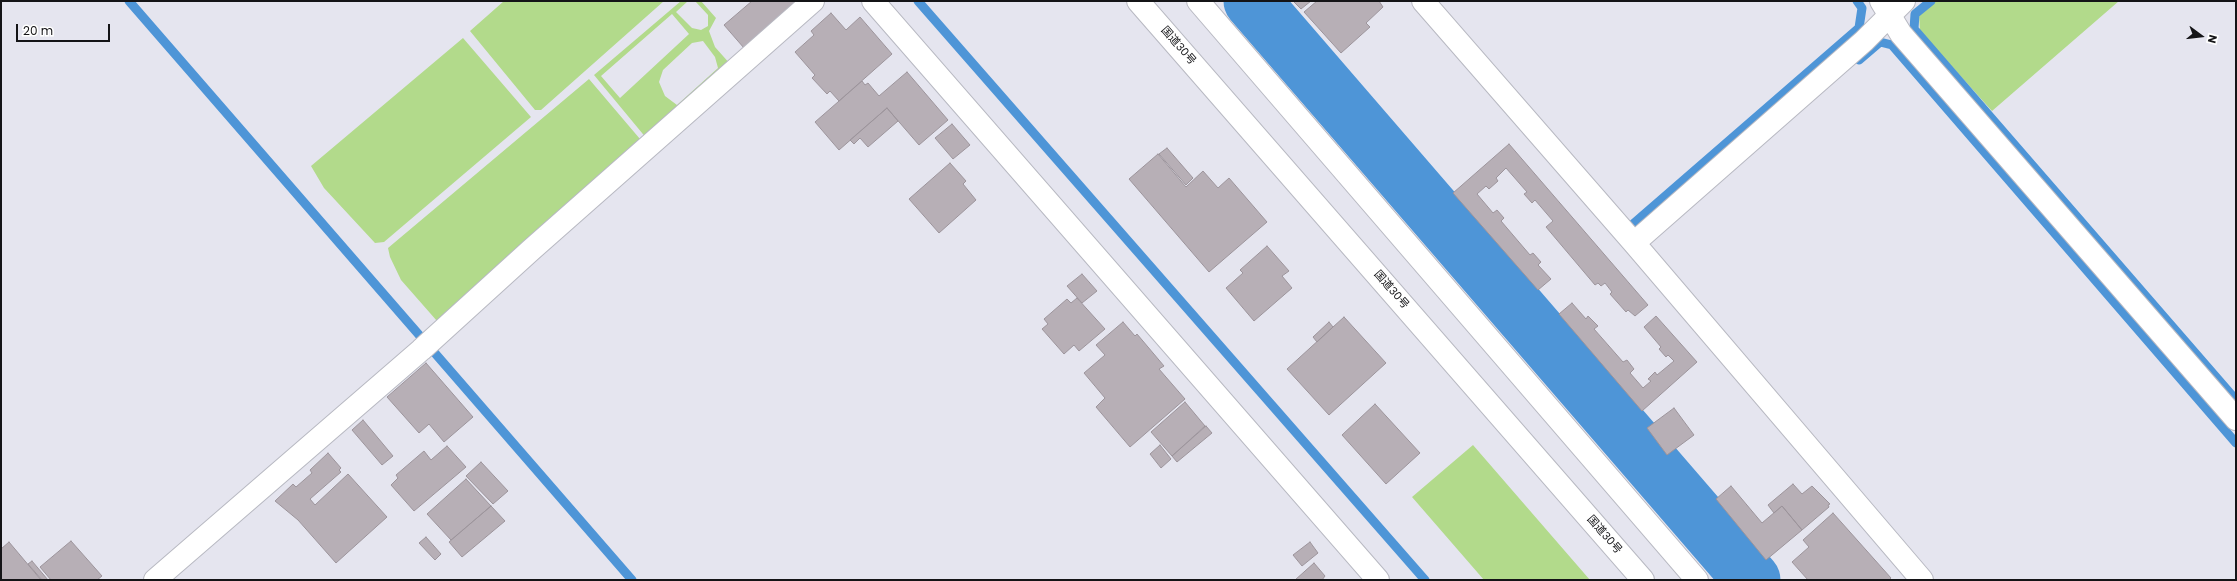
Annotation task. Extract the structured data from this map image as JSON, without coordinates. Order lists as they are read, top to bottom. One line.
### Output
{"streets":{"main road":["国道30号"]},"scale_bar":"20 m","north":"right"}
